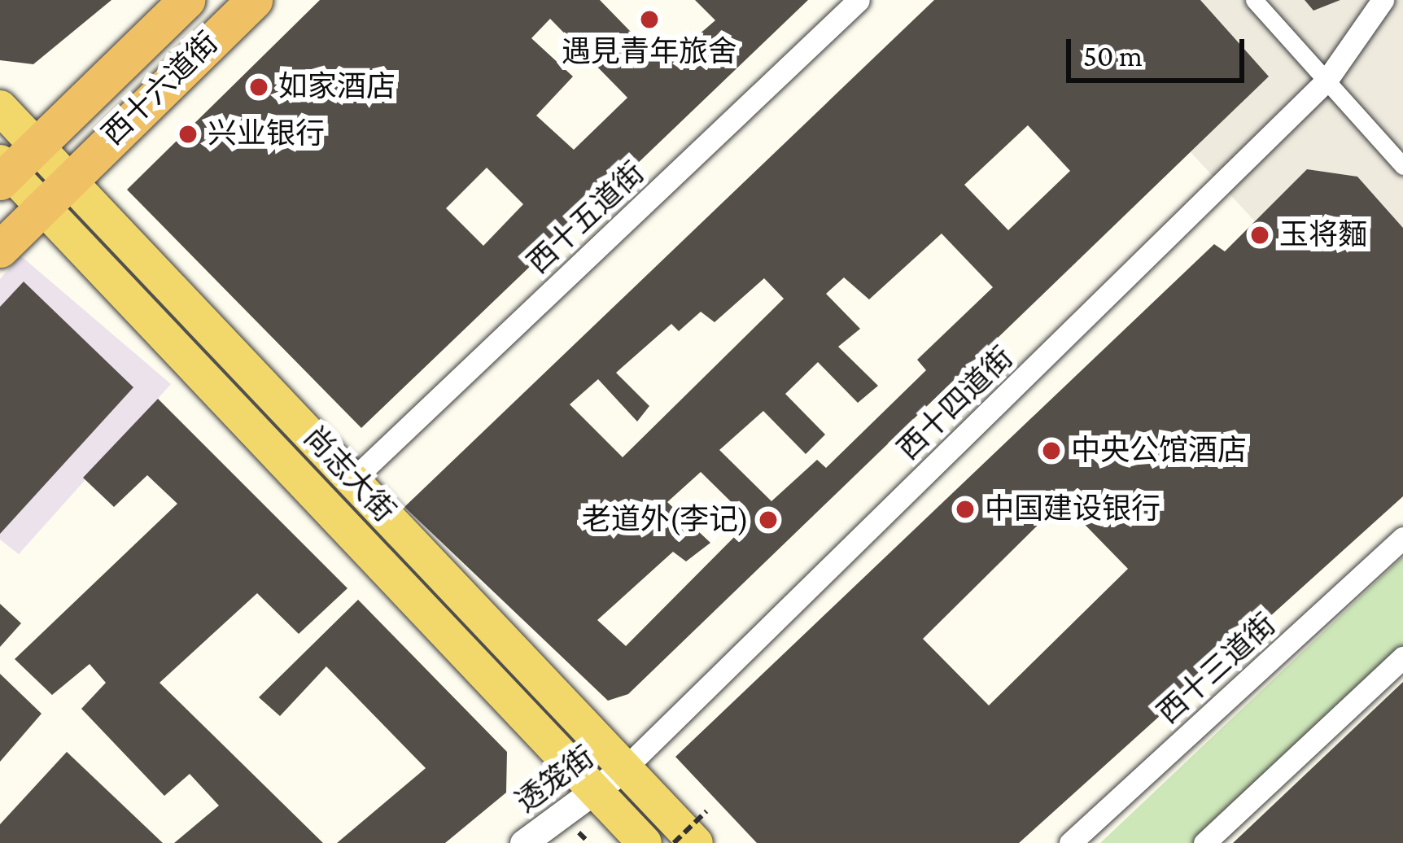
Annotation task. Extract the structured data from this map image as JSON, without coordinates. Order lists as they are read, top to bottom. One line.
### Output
{"streets":{"highway":["西十六道街"],"main road":["尚志大街"],"street":["西十五道街","西十四道街","西十三道街","透笼街"]},"crossings":[["西十六道街","尚志大街"],["西十五道街","尚志大街"],["西十四道街","尚志大街"],["西十四道街","透笼街"],["尚志大街","透笼街"]],"places":["遇見青年旅舍","如家酒店","兴业银行","玉将麵","中央公馆酒店","中国建设银行","老道外(李记)"],"scale_bar":"50 m"}
